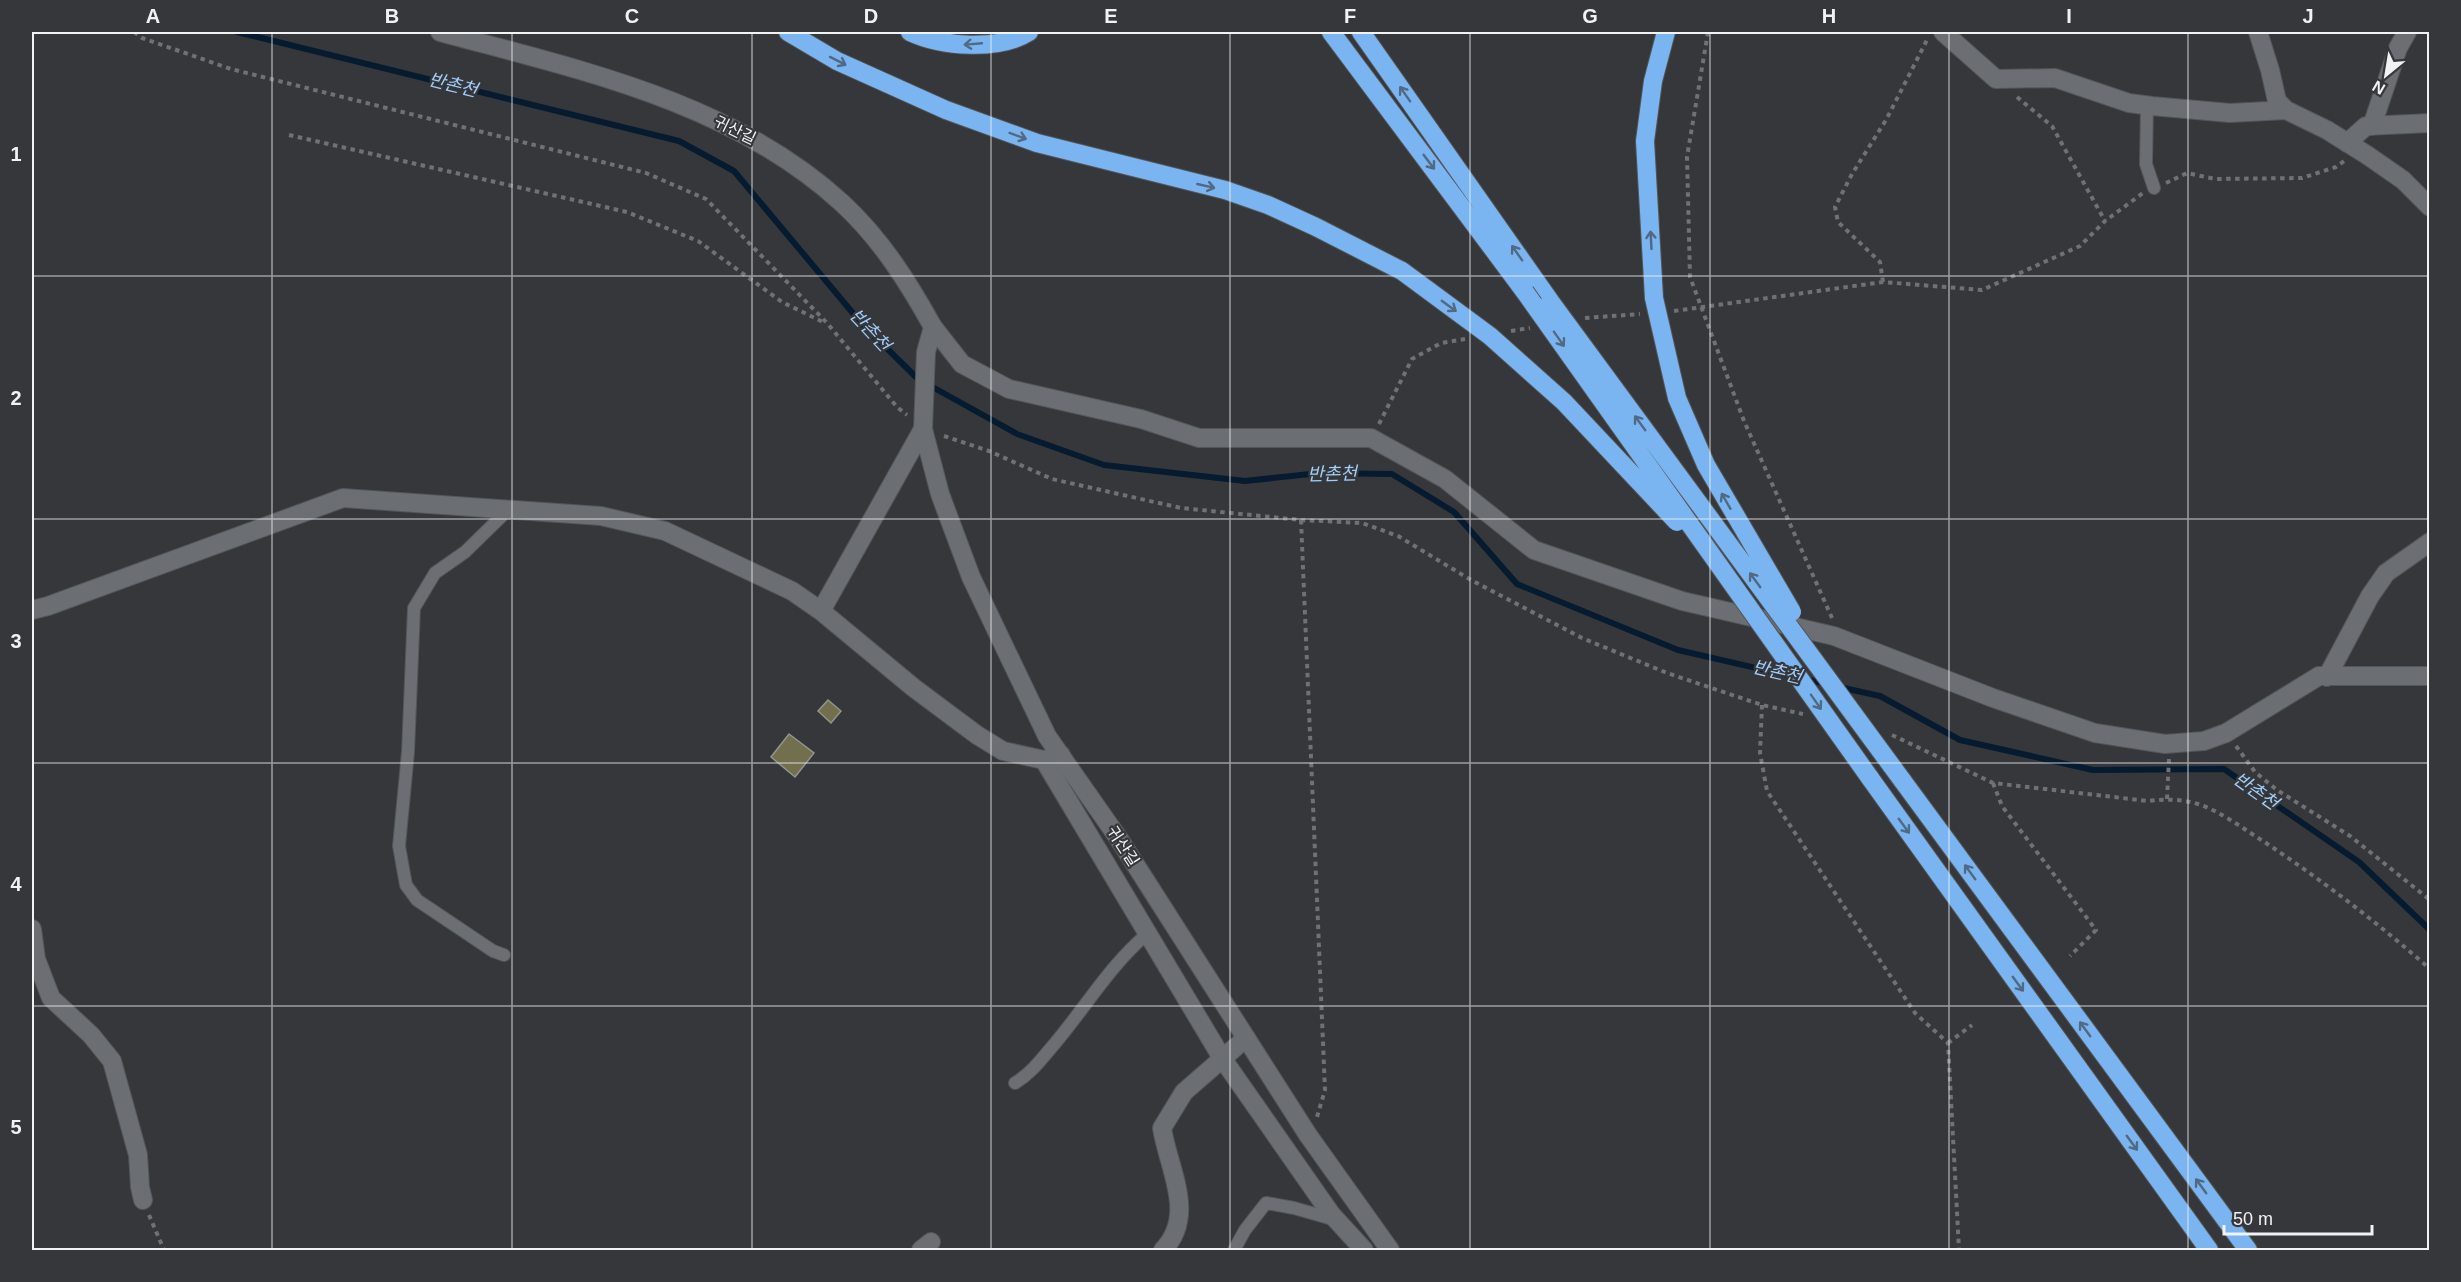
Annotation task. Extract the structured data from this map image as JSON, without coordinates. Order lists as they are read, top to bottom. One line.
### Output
{"streets":{"street":["귀산길"]},"water":["반촌천"],"scale_bar":"50 m","north":"bottom left","grid":{"columns":["A","B","C","D","E","F","G","H","I","J"],"rows":["1","2","3","4","5"]}}
